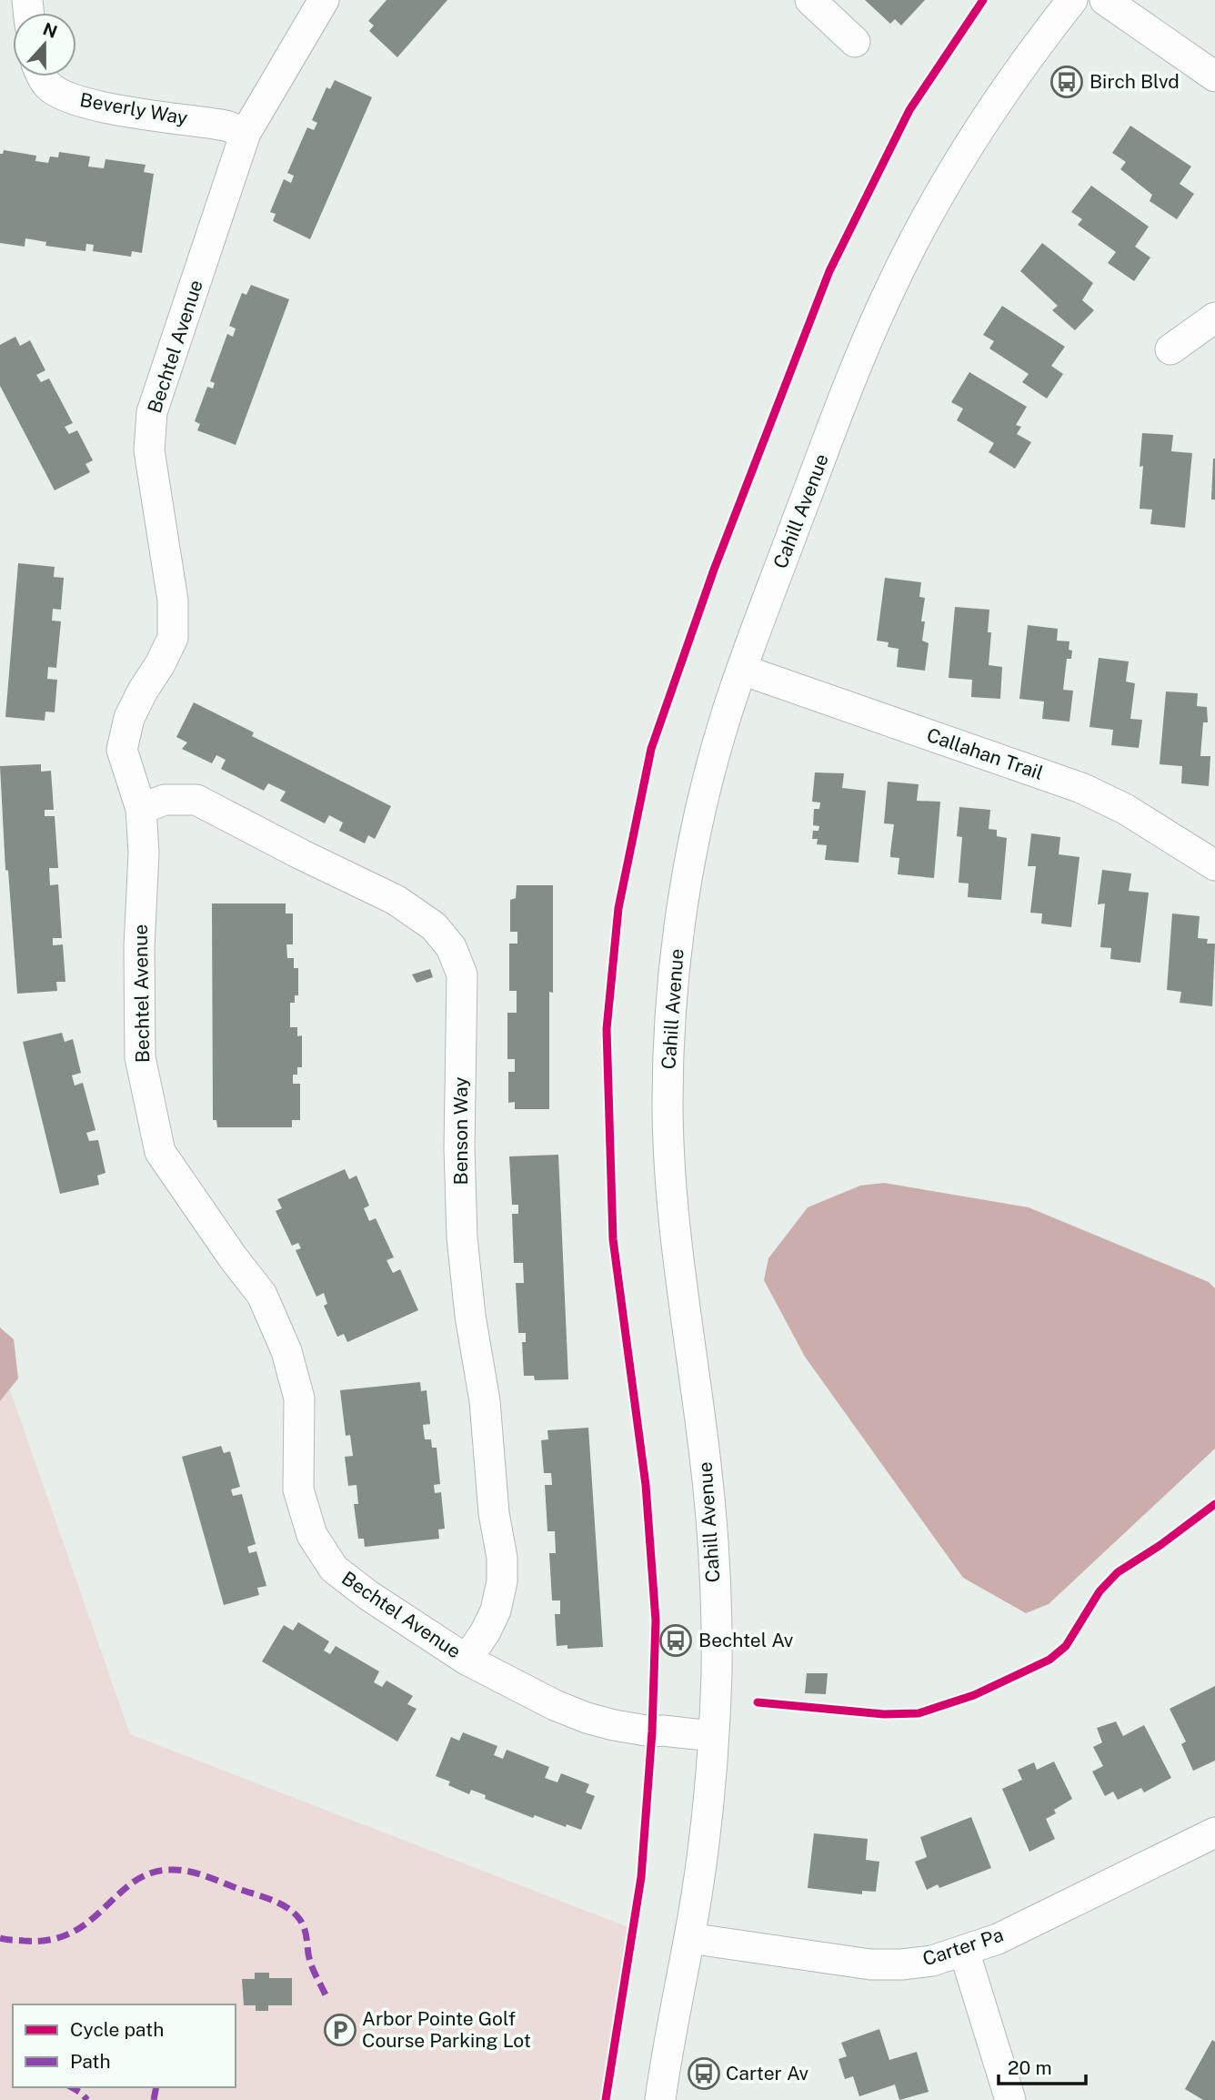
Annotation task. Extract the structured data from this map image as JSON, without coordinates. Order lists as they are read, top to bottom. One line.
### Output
{"streets":{"street":["Beverly Way","Bechtel Avenue","Cahill Avenue","Callahan Trail","Benson Way","Carter Pa"]},"crossings":[["Beverly Way","Bechtel Avenue"],["Bechtel Avenue","Cahill Avenue"],["Bechtel Avenue","Benson Way"],["Cahill Avenue","Callahan Trail"],["Cahill Avenue","Carter Pa"]],"places":{"bus stop":["Birch Blvd","Bechtel Av","Carter Av"],"parking":["Arbor Pointe Golf Course Parking Lot"]},"legend":["Cycle path","Path"],"scale_bar":"20 m","north":"top"}
